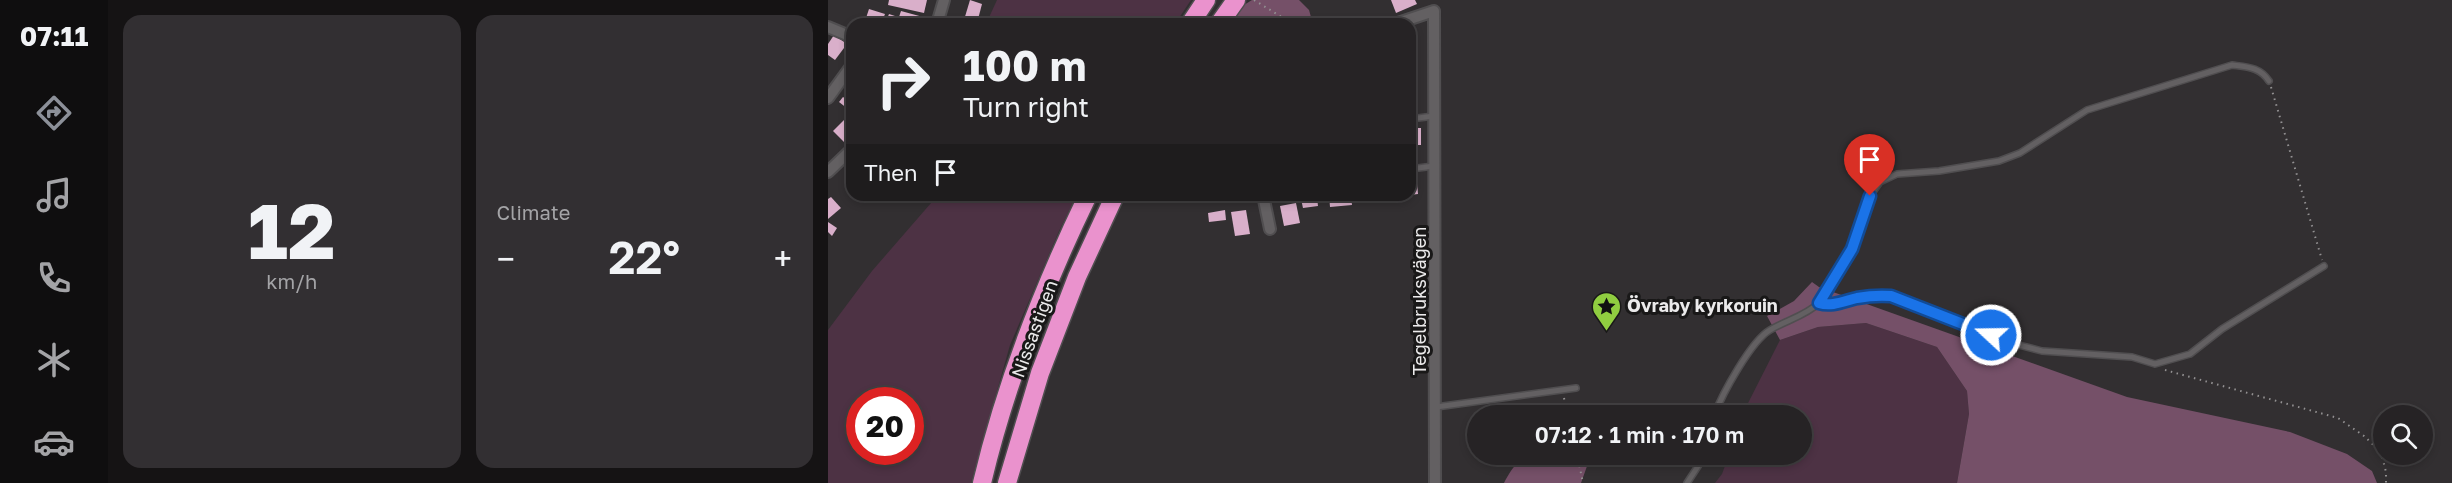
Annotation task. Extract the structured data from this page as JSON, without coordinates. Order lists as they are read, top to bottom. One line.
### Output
{"streets":{"highway":["Nissastigen"],"street":["Tegelbruksvägen"]},"places":{"place":["Övraby kyrkoruin"]},"page":{"tabs":"07:11","tile":[["12","km/h"],"Climate"],"turn":["100 m","Turn right"],"then":"Then","heat":["−","22°","+"],"limit":"20","trip":"07:12 · 1 min · 170 m"}}
